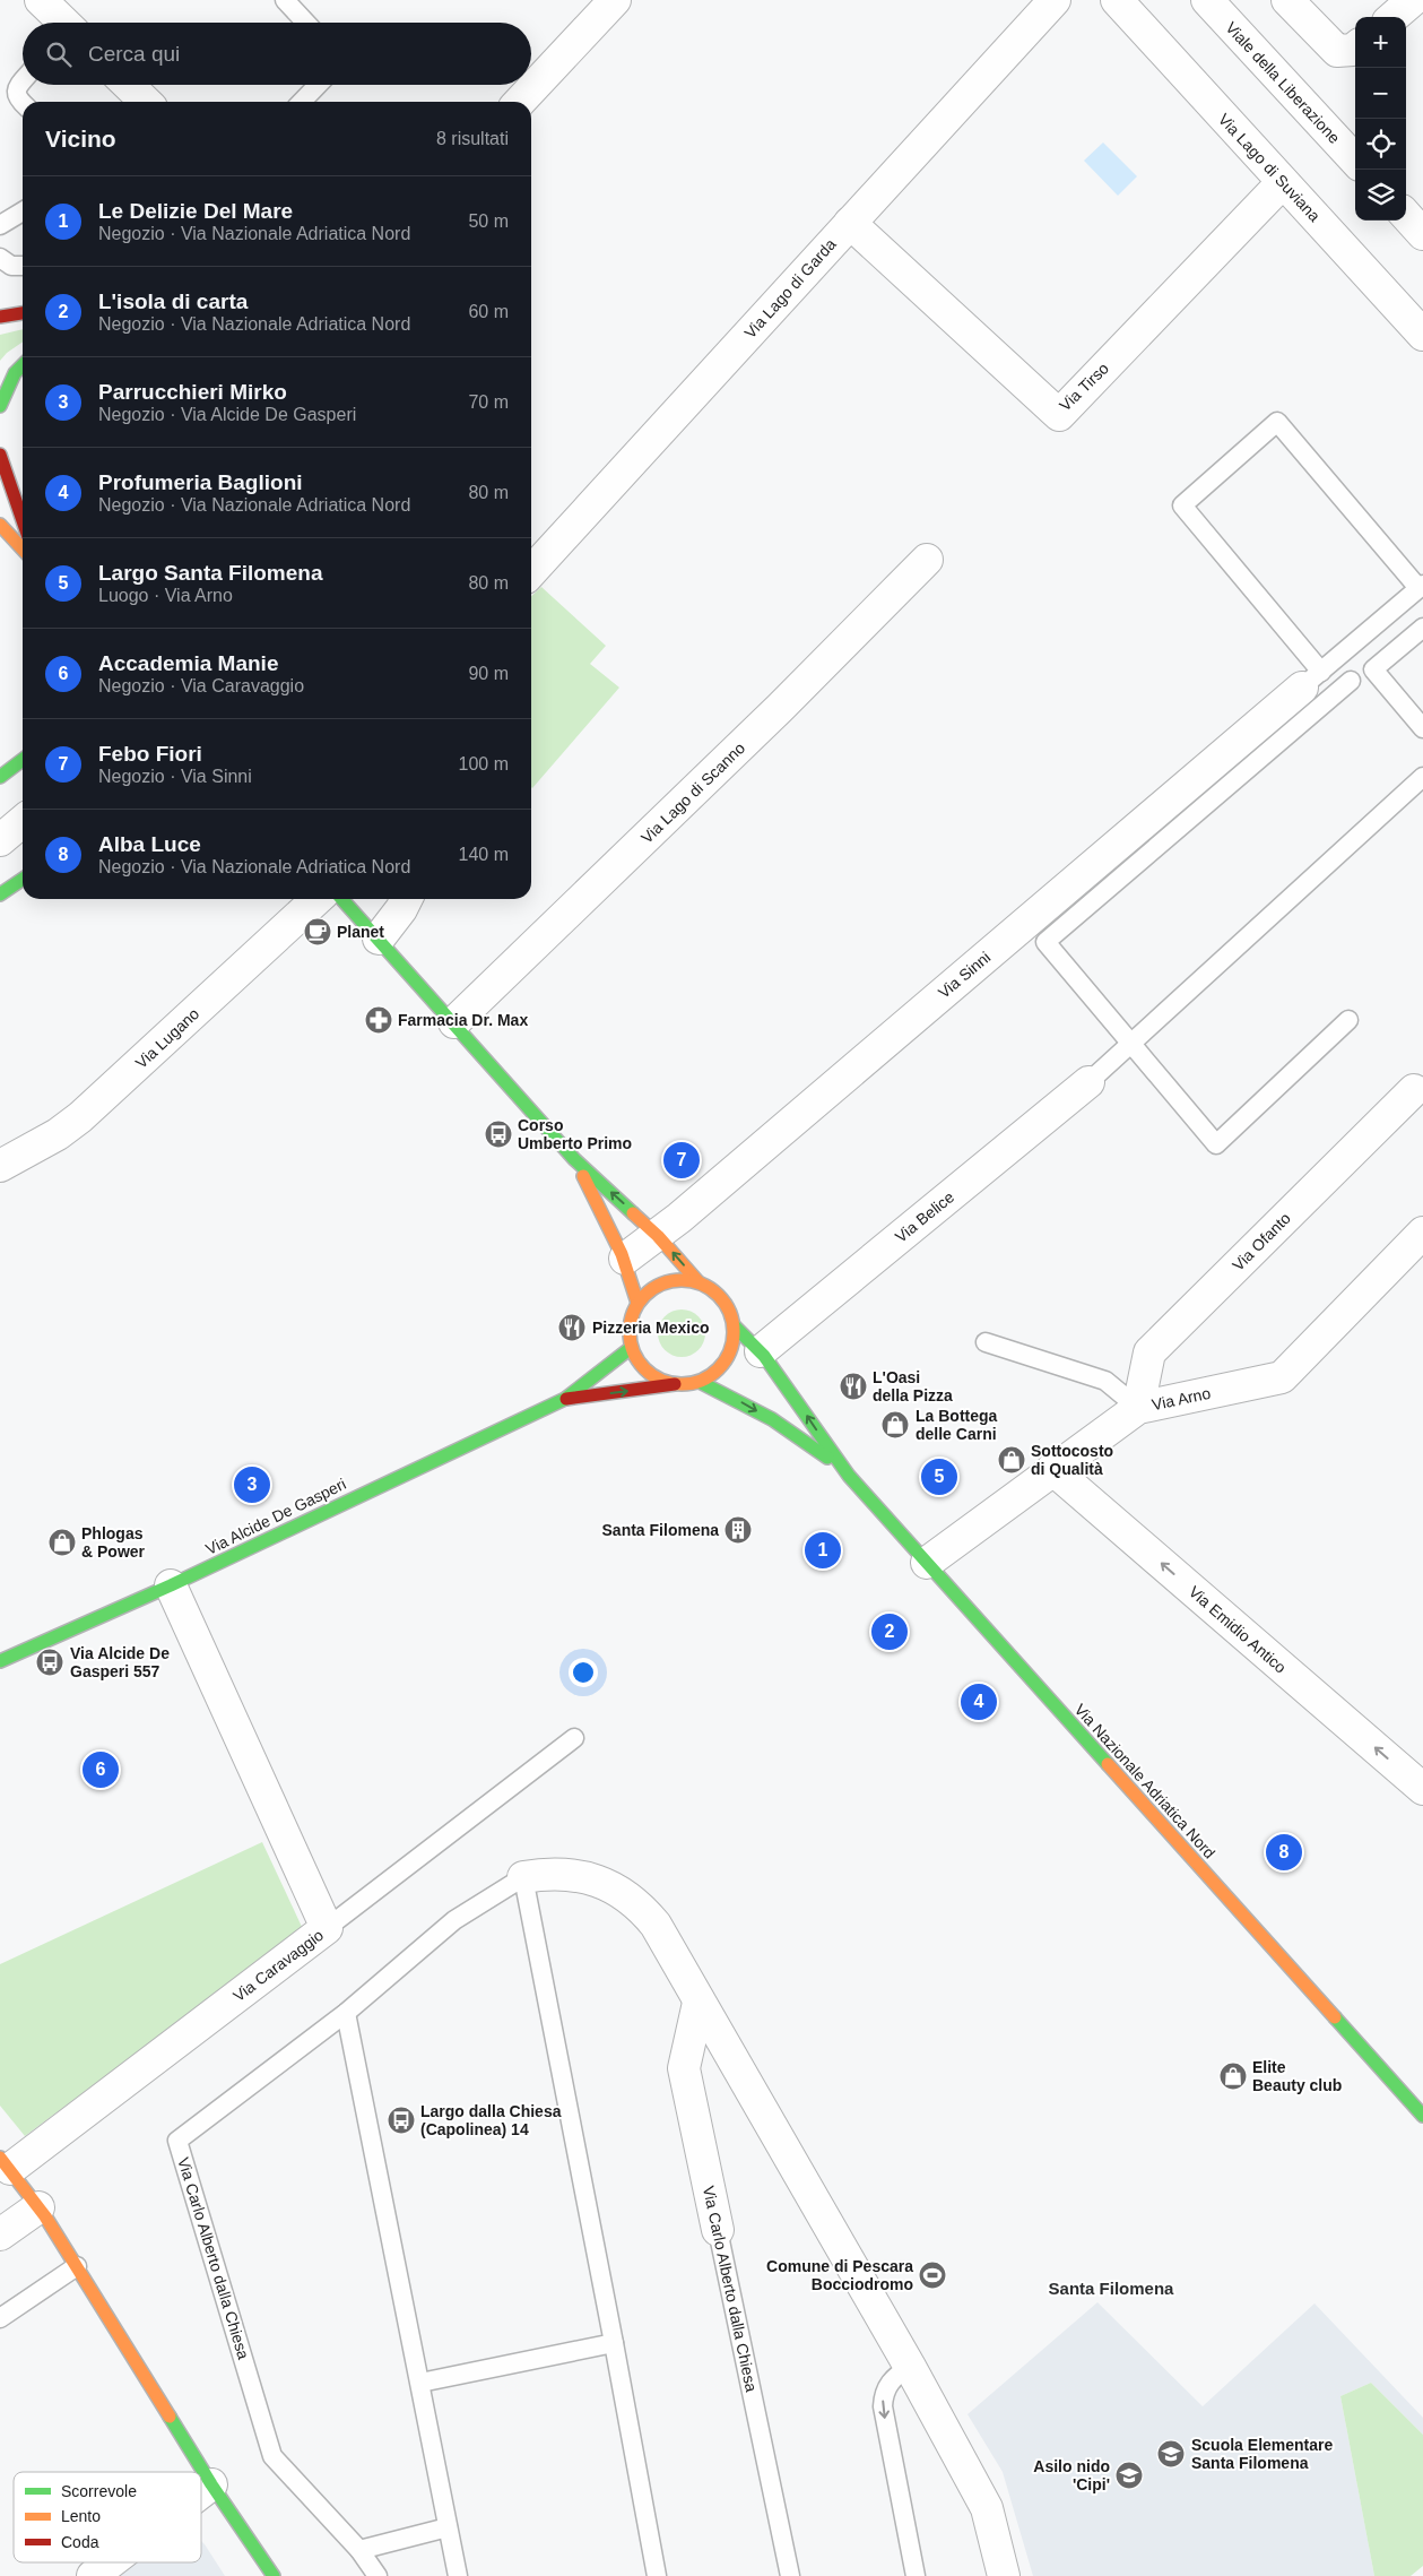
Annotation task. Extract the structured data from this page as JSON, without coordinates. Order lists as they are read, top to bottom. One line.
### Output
{"streets":{"main road":["Via Alcide De Gasperi","Via Nazionale Adriatica Nord","Via Caravaggio"],"street":["Viale della Liberazione","Via Lago di Suviana","Via Lago di Garda","Via Tirso","Via Lago di Scanno","Via Sinni","Via Lugano","Via Belice","Via Ofanto","Via Arno","Via Emidio Antico","Via Carlo Alberto dalla Chiesa"]},"crossings":[["Via Lago di Suviana","Via Tirso"],["Via Lago di Garda","Via Tirso"],["Via Ofanto","Via Arno"],["Via Arno","Via Emidio Antico"],["Via Arno","Via Nazionale Adriatica Nord"],["Via Alcide De Gasperi","Via Caravaggio"]],"one_way":["Via Emidio Antico"],"districts":["Santa Filomena"],"places":{"cafe":["Planet"],"pharmacy":["Farmacia Dr. Max"],"bus stop":["Corso Umberto Primo","Via Alcide De Gasperi 557","Largo dalla Chiesa (Capolinea) 14"],"restaurant":["Pizzeria Mexico","L'Oasi della Pizza"],"shop":["La Bottega delle Carni","Sottocosto di Qualità","Phlogas & Power","Elite Beauty club"],"building":["Santa Filomena"],"sports":["Comune di Pescara Bocciodromo"],"school or university":["Scuola Elementare Santa Filomena","Asilo nido 'Cipi'"]},"legend":["Scorrevole","Lento","Coda"],"page":{"map_buttons":["+","−"],"search":"Cerca qui","heading":["Vicino","8 risultati"],"list":[{"mark":"1","name":"Le Delizie Del Mare","note":"Negozio · Via Nazionale Adriatica Nord","value":"50 m"},{"mark":"2","name":"L'isola di carta","note":"Negozio · Via Nazionale Adriatica Nord","value":"60 m"},{"mark":"3","name":"Parrucchieri Mirko","note":"Negozio · Via Alcide De Gasperi","value":"70 m"},{"mark":"4","name":"Profumeria Baglioni","note":"Negozio · Via Nazionale Adriatica Nord","value":"80 m"},{"mark":"5","name":"Largo Santa Filomena","note":"Luogo · Via Arno","value":"80 m"},{"mark":"6","name":"Accademia Manie","note":"Negozio · Via Caravaggio","value":"90 m"},{"mark":"7","name":"Febo Fiori","note":"Negozio · Via Sinni","value":"100 m"},{"mark":"8","name":"Alba Luce","note":"Negozio · Via Nazionale Adriatica Nord","value":"140 m"}],"pins":["7","5","3","1","2","4","6","8"]}}
